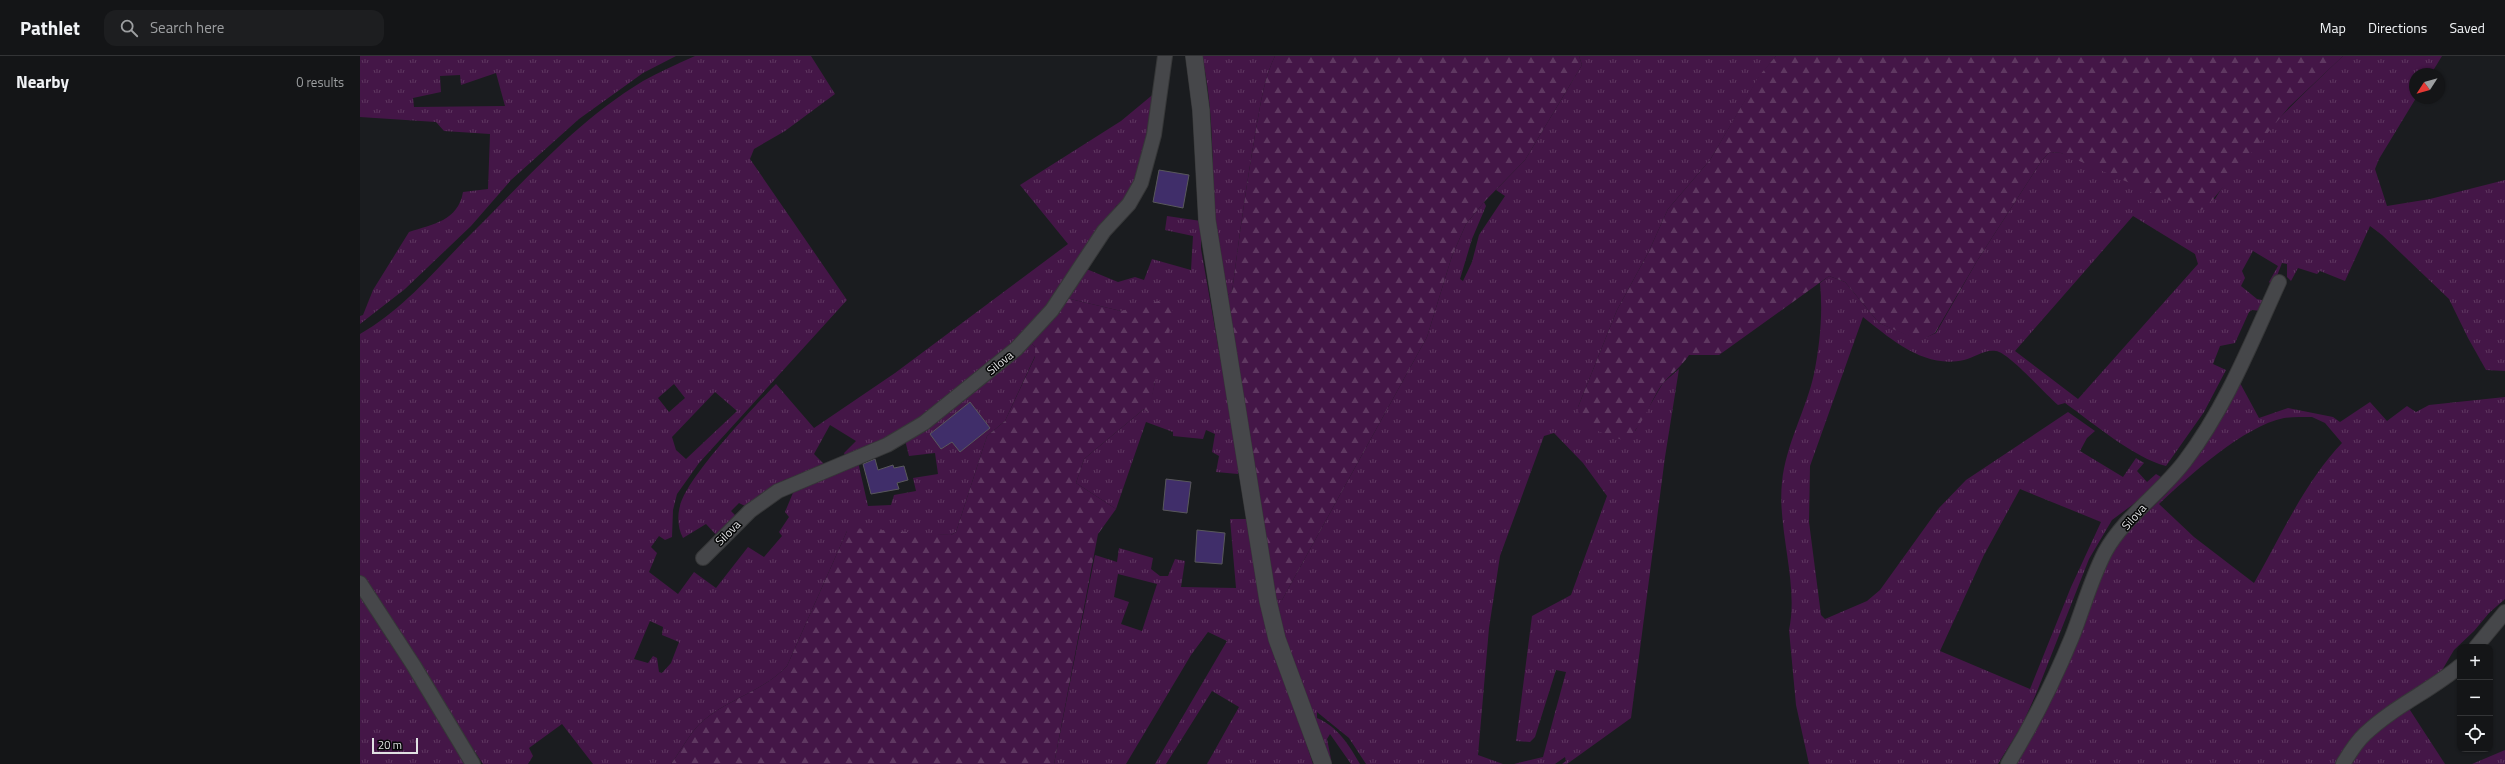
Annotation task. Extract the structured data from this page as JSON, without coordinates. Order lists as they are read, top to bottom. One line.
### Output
{"streets":{"street":["Silova"]},"scale_bar":"20 m","north":"bottom left","page":{"header":"Pathlet","search":"Search here","nav":["Map","Directions","Saved"],"heading":["Nearby","0 results"],"map_buttons":["+","−"],"scale":"20 m"}}
